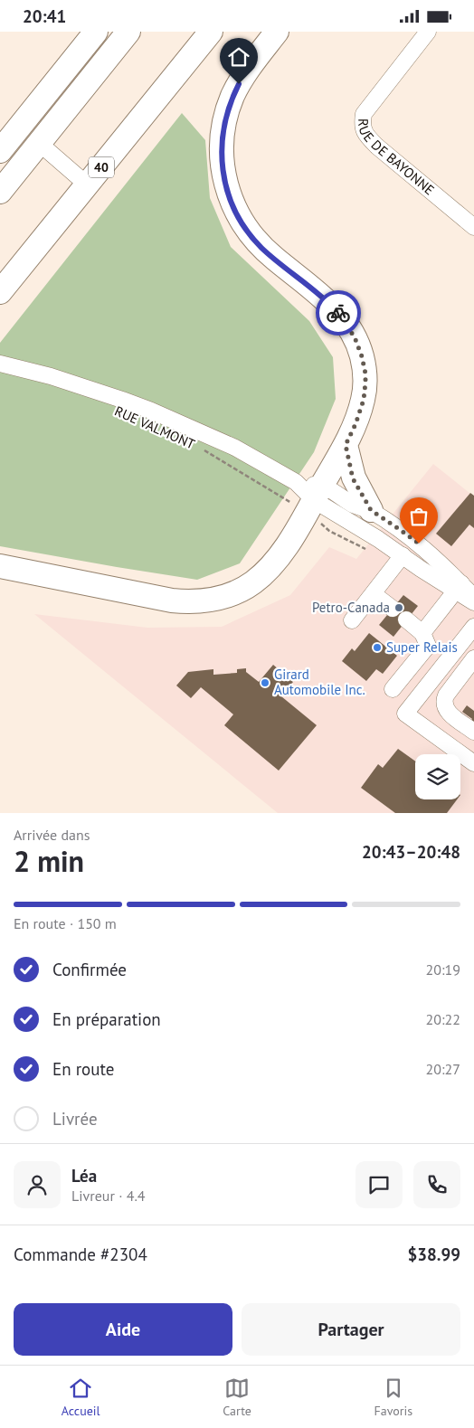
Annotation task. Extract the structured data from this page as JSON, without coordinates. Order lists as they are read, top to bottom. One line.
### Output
{"streets":{"highway":["40"],"street":["RUE DE BAYONNE","RUE VALMONT"]},"places":["Petro-Canada","Super Relais","Girard Automobile Inc."],"page":{"status":"20:41","heading":["2 min","Arrivée dans","20:43–20:48"],"panel":["Léa","Livreur · 4.4","Commande #2304","$38.99"],"bar":"En route · 150 m","list":[["Confirmée","20:19"],["En préparation","20:22"],["En route","20:27"],"Livrée"],"buttons":["Aide","Partager"],"tabs":["Accueil","Carte","Favoris"]}}
